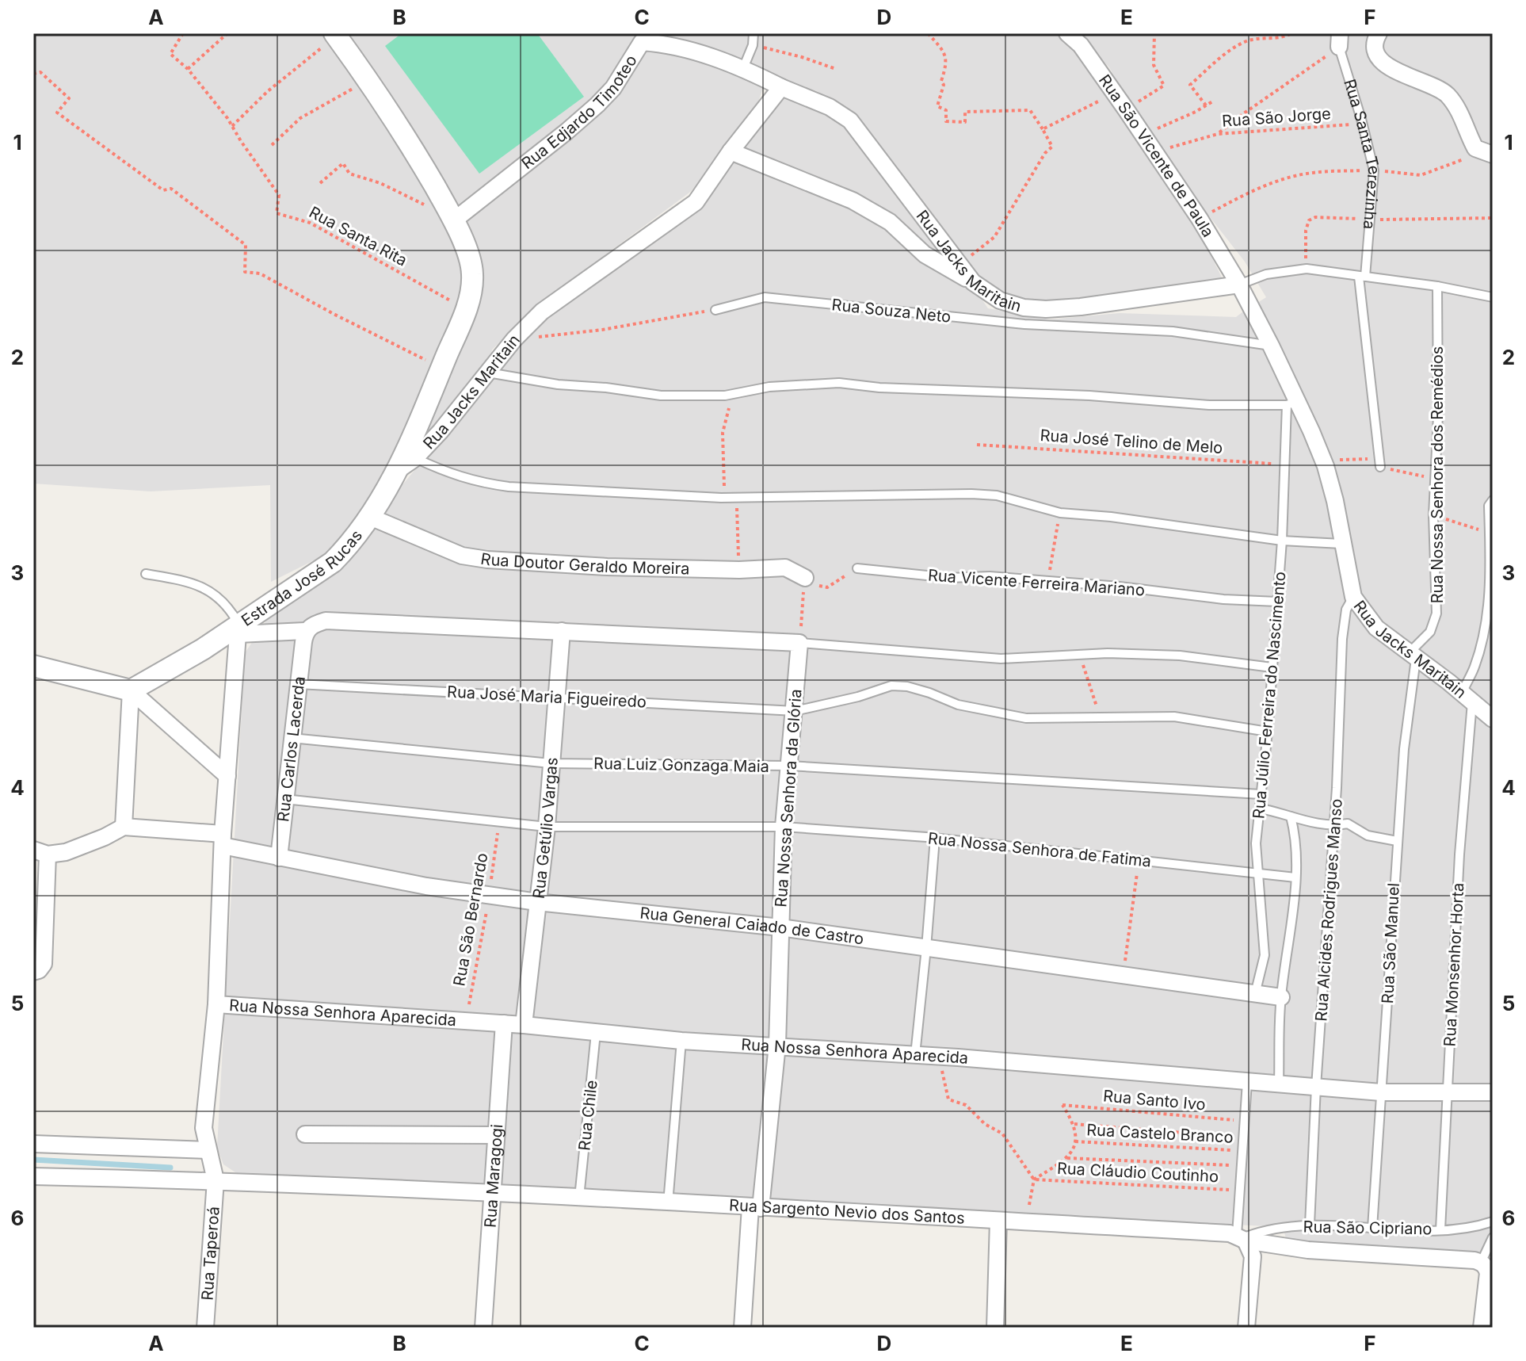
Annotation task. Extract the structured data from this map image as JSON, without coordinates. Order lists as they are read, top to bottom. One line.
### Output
{"streets":{"street":["Rua Edjardo Timoteo","Rua São Vicente de Paula","Rua Jacks Maritain","Rua Doutor Geraldo Moreira","Estrada José Rucas","Rua Carlos Lacerda","Rua Nossa Senhora da Glória","Rua Getúlio Vargas","Rua General Caiado de Castro","Rua Nossa Senhora Aparecida","Rua Maragogi","Rua Sargento Nevio dos Santos","Rua Taperoá"],"lane":["Rua Santa Terezinha","Rua Souza Neto","Rua Nossa Senhora dos Remédios","Rua Vicente Ferreira Mariano","Rua Júlio Ferreira do Nascimento","Rua José Maria Figueiredo","Rua Luiz Gonzaga Maia","Rua Nossa Senhora de Fatima","Rua Alcides Rodrigues Manso","Rua São Manuel","Rua Monsenhor Horta","Rua Chile","Rua São Cipriano"],"path":["Rua São Jorge","Rua Santa Rita","Rua José Telino de Melo","Rua São Bernardo","Rua Santo Ivo","Rua Castelo Branco","Rua Cláudio Coutinho"]},"crossings":[["Rua Edjardo Timoteo","Rua Jacks Maritain"],["Rua Edjardo Timoteo","Estrada José Rucas"],["Rua São Jorge","Rua Santa Terezinha"],["Rua São Jorge","Rua São Vicente de Paula"],["Rua São Vicente de Paula","Rua Jacks Maritain"],["Rua Santa Rita","Estrada José Rucas"],["Rua Jacks Maritain","Rua Souza Neto"],["Rua Jacks Maritain","Rua Nossa Senhora dos Remédios"],["Rua Jacks Maritain","Estrada José Rucas"],["Rua Jacks Maritain","Rua Júlio Ferreira do Nascimento"],["Rua Jacks Maritain","Rua Alcides Rodrigues Manso"],["Rua Jacks Maritain","Rua São Manuel"],["Rua Jacks Maritain","Rua Monsenhor Horta"],["Rua José Telino de Melo","Rua Júlio Ferreira do Nascimento"],["Rua Nossa Senhora dos Remédios","Rua São Manuel"],["Rua Doutor Geraldo Moreira","Estrada José Rucas"],["Estrada José Rucas","Rua General Caiado de Castro"],["Estrada José Rucas","Rua Nossa Senhora Aparecida"],["Estrada José Rucas","Rua Sargento Nevio dos Santos"],["Estrada José Rucas","Rua Taperoá"],["Rua Vicente Ferreira Mariano","Rua Júlio Ferreira do Nascimento"],["Rua Júlio Ferreira do Nascimento","Rua José Maria Figueiredo"],["Rua Júlio Ferreira do Nascimento","Rua Luiz Gonzaga Maia"],["Rua Júlio Ferreira do Nascimento","Rua Nossa Senhora de Fatima"],["Rua Júlio Ferreira do Nascimento","Rua General Caiado de Castro"],["Rua José Maria Figueiredo","Rua Carlos Lacerda"],["Rua José Maria Figueiredo","Rua Nossa Senhora da Glória"],["Rua José Maria Figueiredo","Rua Getúlio Vargas"],["Rua Carlos Lacerda","Rua Luiz Gonzaga Maia"],["Rua Carlos Lacerda","Rua Nossa Senhora de Fatima"],["Rua Carlos Lacerda","Rua General Caiado de Castro"],["Rua Luiz Gonzaga Maia","Rua Nossa Senhora da Glória"],["Rua Luiz Gonzaga Maia","Rua Getúlio Vargas"],["Rua Nossa Senhora da Glória","Rua Nossa Senhora de Fatima"],["Rua Nossa Senhora da Glória","Rua General Caiado de Castro"],["Rua Nossa Senhora da Glória","Rua Nossa Senhora Aparecida"],["Rua Nossa Senhora da Glória","Rua Sargento Nevio dos Santos"],["Rua Getúlio Vargas","Rua Nossa Senhora de Fatima"],["Rua Getúlio Vargas","Rua General Caiado de Castro"],["Rua Getúlio Vargas","Rua Nossa Senhora Aparecida"],["Rua Nossa Senhora de Fatima","Rua São Bernardo"],["Rua Alcides Rodrigues Manso","Rua Nossa Senhora Aparecida"],["Rua Alcides Rodrigues Manso","Rua São Cipriano"],["Rua São Bernardo","Rua General Caiado de Castro"],["Rua São Bernardo","Rua Nossa Senhora Aparecida"],["Rua São Manuel","Rua Nossa Senhora Aparecida"],["Rua São Manuel","Rua São Cipriano"],["Rua Monsenhor Horta","Rua Nossa Senhora Aparecida"],["Rua Monsenhor Horta","Rua São Cipriano"],["Rua Nossa Senhora Aparecida","Rua Chile"],["Rua Nossa Senhora Aparecida","Rua Maragogi"],["Rua Chile","Rua Sargento Nevio dos Santos"],["Rua Maragogi","Rua Sargento Nevio dos Santos"],["Rua Sargento Nevio dos Santos","Rua São Cipriano"],["Rua Sargento Nevio dos Santos","Rua Taperoá"]],"grid":{"columns":["A","B","C","D","E","F"],"rows":["1","2","3","4","5","6"]}}
